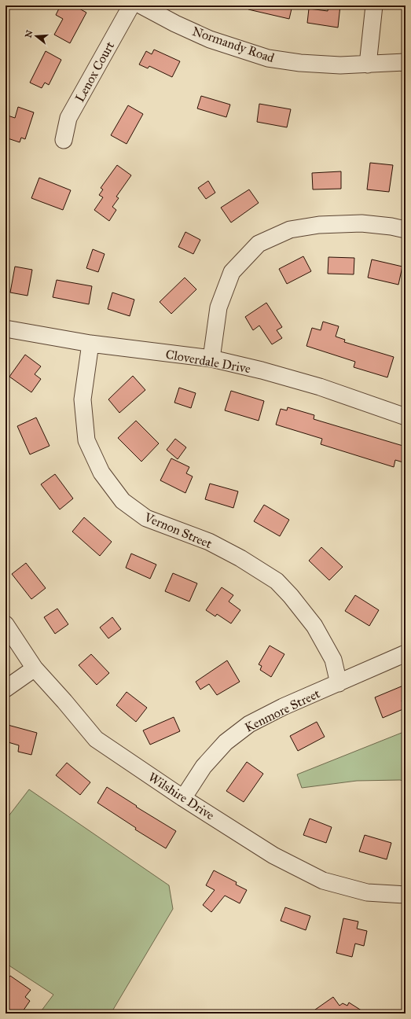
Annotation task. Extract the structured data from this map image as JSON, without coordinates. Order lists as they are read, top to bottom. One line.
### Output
{"streets":{"street":["Normandy Road","Lenox Court","Cloverdale Drive","Vernon Street","Kenmore Street","Wilshire Drive"]},"crossings":[["Cloverdale Drive","Vernon Street"],["Vernon Street","Kenmore Street"],["Kenmore Street","Wilshire Drive"]],"north":"left"}
